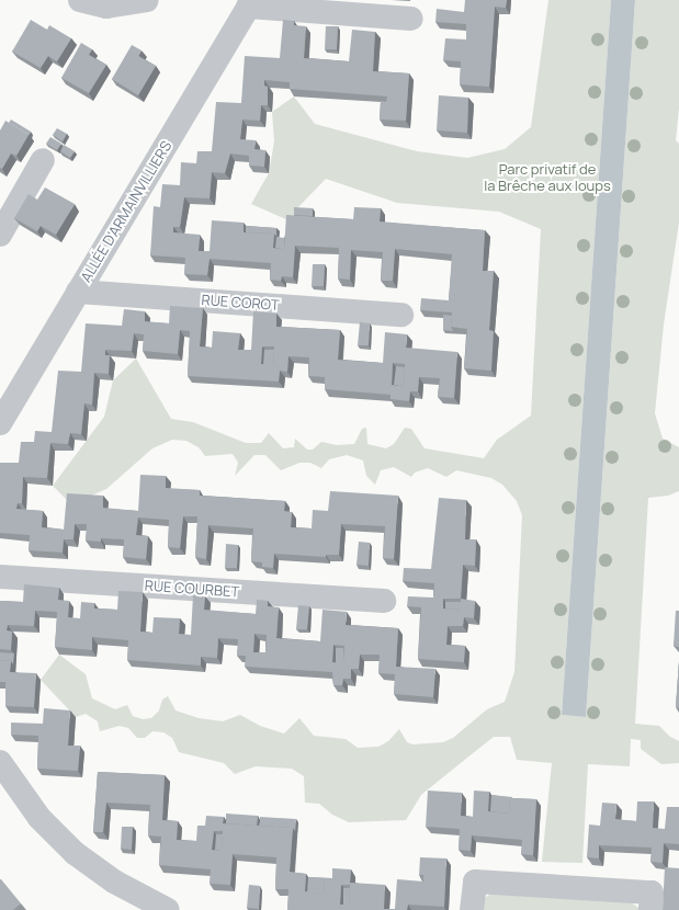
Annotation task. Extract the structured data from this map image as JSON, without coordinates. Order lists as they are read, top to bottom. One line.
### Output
{"streets":{"street":["ALLÉE D'ARMAINVILLIERS","RUE COROT","RUE COURBET"]},"crossings":[["ALLÉE D'ARMAINVILLIERS","RUE COROT"]],"parks":["Parc privatif de la Brêche aux loups"]}
